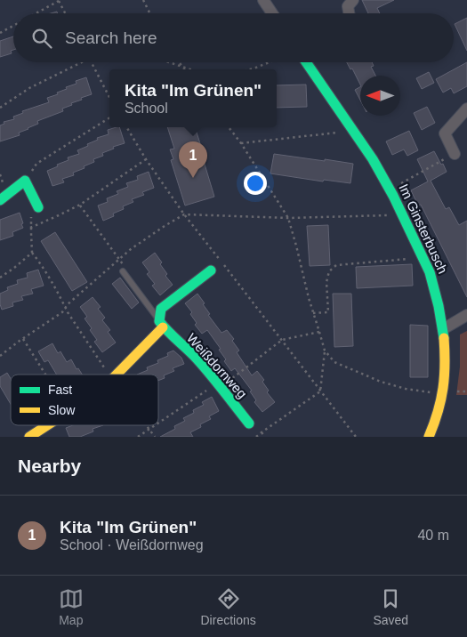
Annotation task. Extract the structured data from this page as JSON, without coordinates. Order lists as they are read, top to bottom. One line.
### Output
{"streets":{"street":["Im Ginsterbusch","Weißdornweg"]},"legend":["Fast","Slow"],"north":"left","page":{"search":"Search here","popup":["Kita \"Im Grünen\"","School"],"pins":"1","heading":"Nearby","list":[{"mark":"1","name":"Kita \"Im Grünen\"","note":"School · Weißdornweg","value":"40 m"}],"nav":["Map","Directions","Saved"]}}
